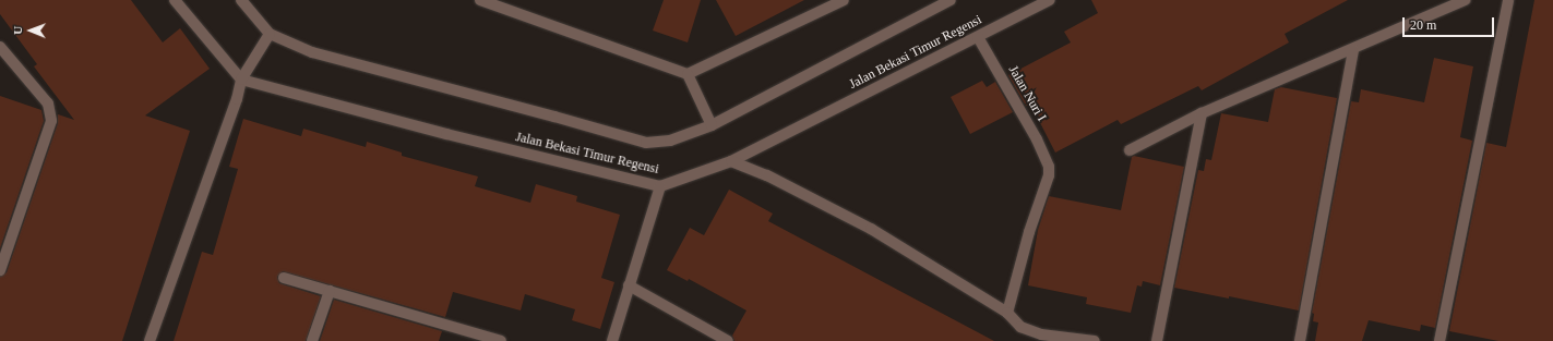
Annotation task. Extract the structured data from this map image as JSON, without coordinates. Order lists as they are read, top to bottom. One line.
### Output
{"streets":{"street":["Jalan Bekasi Timur Regensi","Jalan Nuri I"]},"crossings":[["Jalan Bekasi Timur Regensi","Jalan Nuri I"]],"scale_bar":"20 m","north":"left"}
